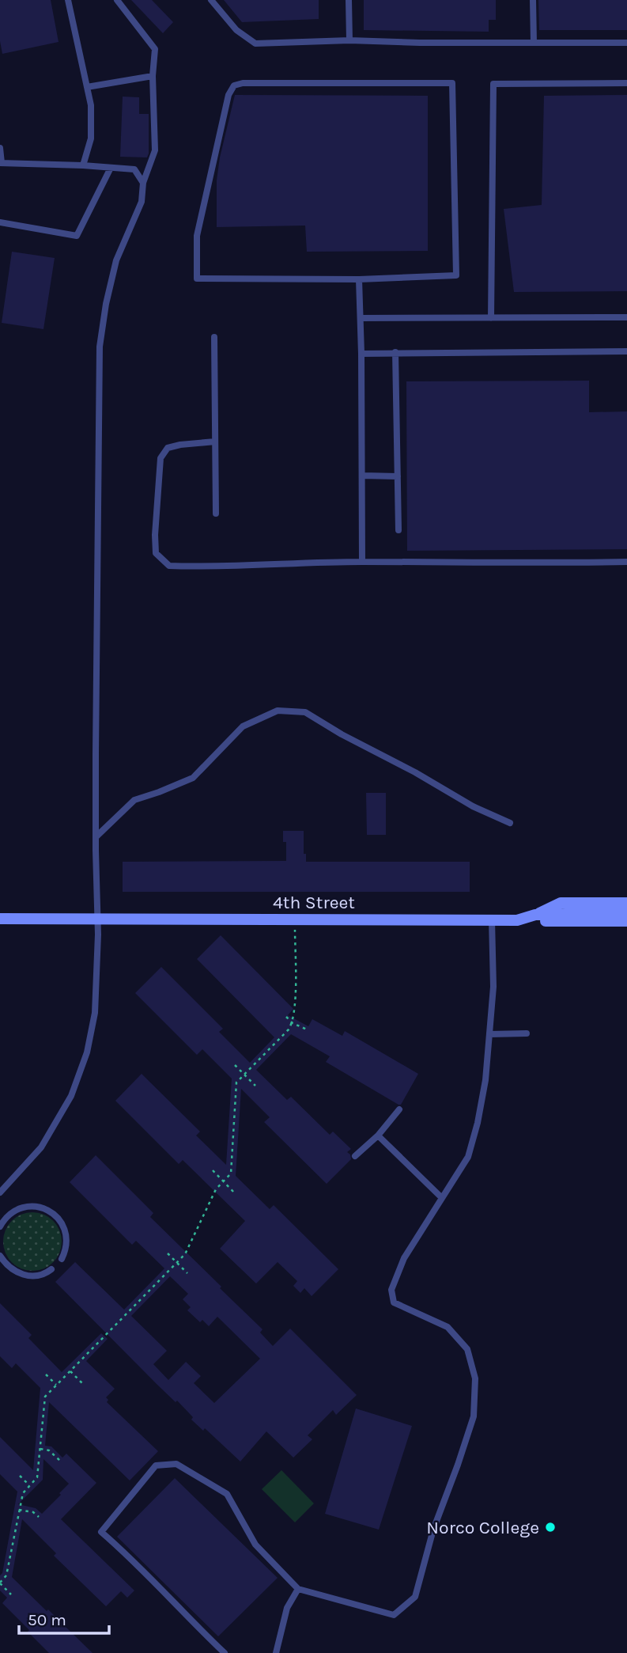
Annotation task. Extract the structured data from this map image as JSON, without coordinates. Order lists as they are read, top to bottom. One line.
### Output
{"streets":{"street":["4th Street"]},"places":["Norco College"],"scale_bar":"50 m"}
